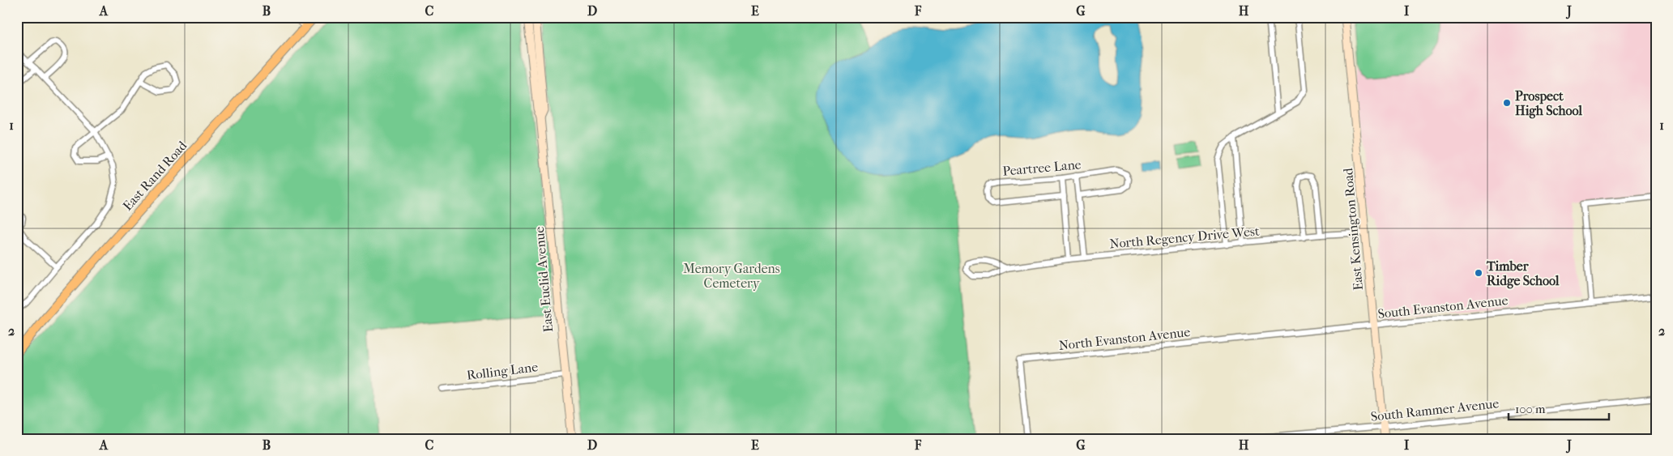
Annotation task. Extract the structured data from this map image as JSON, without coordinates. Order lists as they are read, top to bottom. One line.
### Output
{"streets":{"main road":["East Rand Road","East Kensington Road","East Euclid Avenue"],"street":["Peartree Lane","North Regency Drive West","South Evanston Avenue","North Evanston Avenue","Rolling Lane","South Rammer Avenue"]},"crossings":[["East Kensington Road","North Regency Drive West"],["East Kensington Road","South Evanston Avenue"],["East Kensington Road","South Rammer Avenue"],["East Euclid Avenue","Rolling Lane"],["South Evanston Avenue","North Evanston Avenue"]],"parks":["Memory Gardens Cemetery"],"places":["Prospect High School","Timber Ridge School"],"scale_bar":"100 m","grid":{"columns":["A","B","C","D","E","F","G","H","I","J"],"rows":["1","2"]}}
